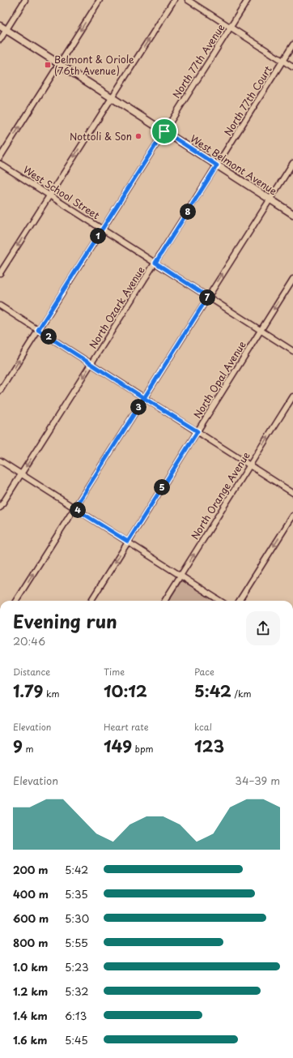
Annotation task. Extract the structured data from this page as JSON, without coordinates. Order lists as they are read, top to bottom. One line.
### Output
{"streets":{"main road":["West Belmont Avenue"],"street":["North 77th Avenue","North 77th Court","West School Street","North Ozark Avenue","North Opal Avenue","North Orange Avenue"]},"crossings":[["North 77th Avenue","West Belmont Avenue"],["North 77th Avenue","West School Street"],["North 77th Court","West Belmont Avenue"],["North 77th Court","North Ozark Avenue"],["West Belmont Avenue","North Ozark Avenue"],["West School Street","North Ozark Avenue"],["West School Street","North Opal Avenue"]],"one_way":["North Orange Avenue"],"places":{"transit":["Belmont & Oriole (76th Avenue)"],"other":["Nottoli & Son"]},"page":{"pins":["8","1","7","2","3","5","4"],"heading":["Evening run","20:46"],"stats":[["Distance","1.79 km"],["Time","10:12"],["Pace","5:42 /km"],["Elevation","9 m"],["Heart rate","149 bpm"],["kcal","123"]],"chart":["Elevation","34–39 m"],"list":[{"name":"200 m","note":"5:42"},{"name":"400 m","note":"5:35"},{"name":"600 m","note":"5:30"},{"name":"800 m","note":"5:55"},{"name":"1.0 km","note":"5:23"},{"name":"1.2 km","note":"5:32"},{"name":"1.4 km","note":"6:13"},{"name":"1.6 km","note":"5:45"}]}}
